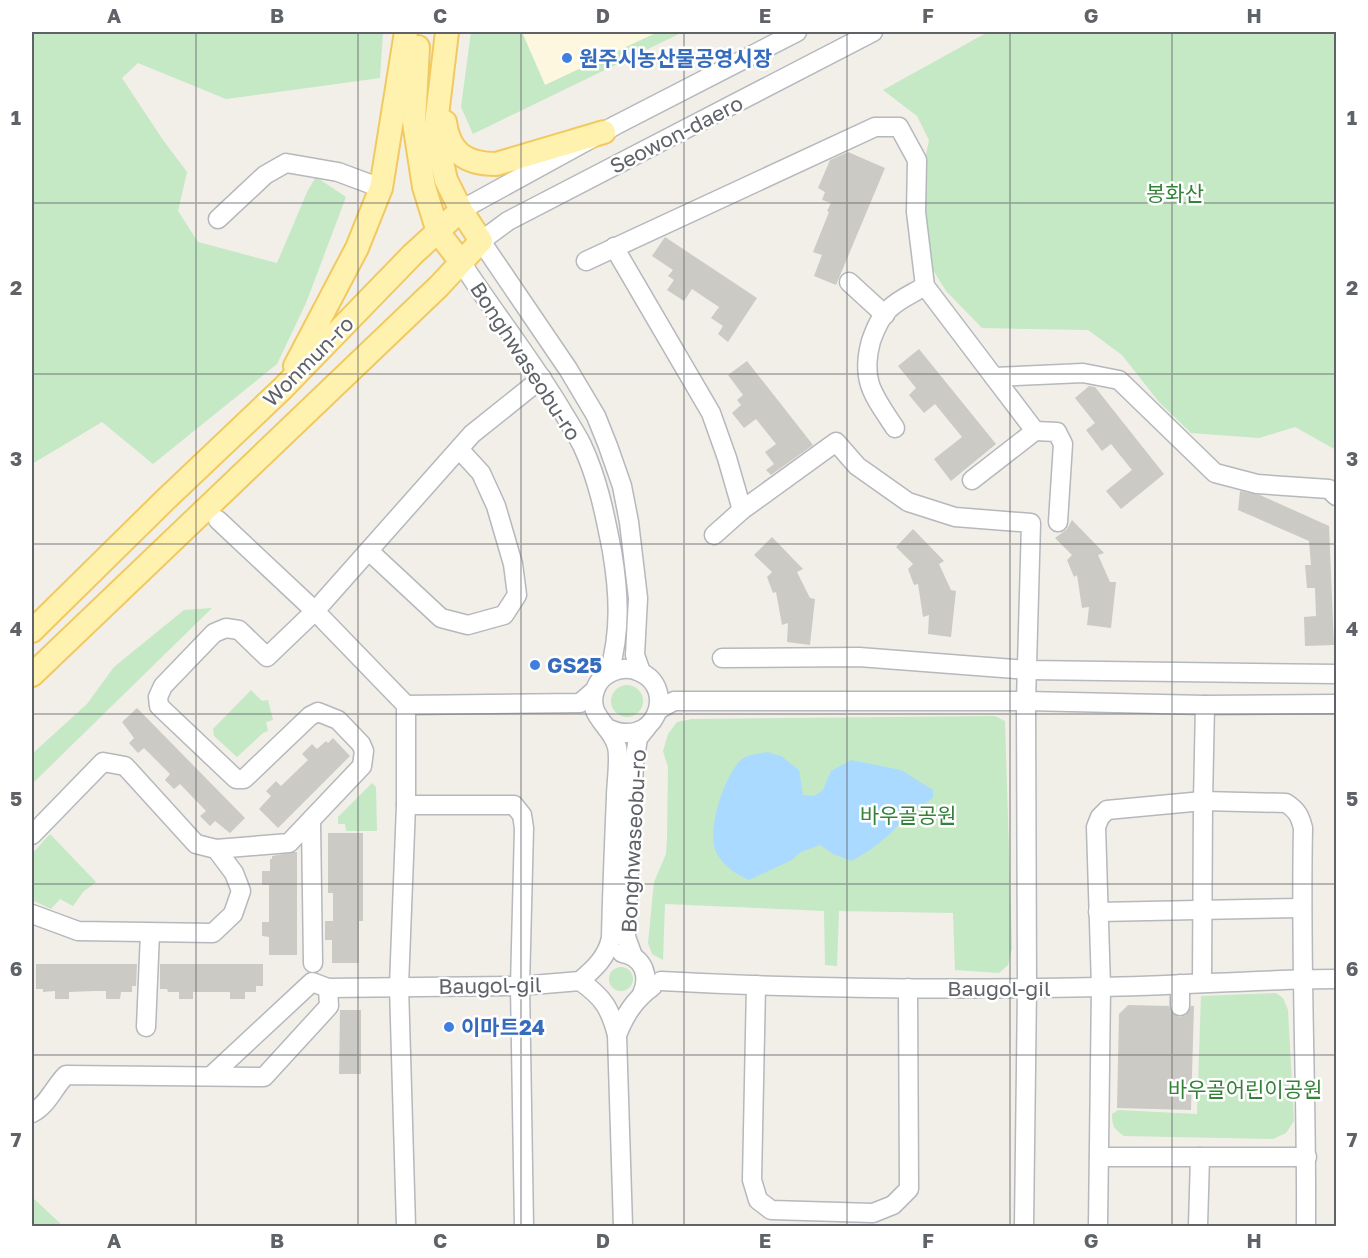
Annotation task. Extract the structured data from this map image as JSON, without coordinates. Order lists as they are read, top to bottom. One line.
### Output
{"streets":{"main road":["Wonmun-ro"],"street":["Seowon-daero","Bonghwaseobu-ro","Baugol-gil"]},"crossings":[["Seowon-daero","Wonmun-ro"],["Seowon-daero","Bonghwaseobu-ro"],["Wonmun-ro","Bonghwaseobu-ro"]],"parks":["봉화산","바우골공원","바우골어린이공원"],"places":["원주시농산물공영시장","GS25","이마트24"],"grid":{"columns":["A","B","C","D","E","F","G","H"],"rows":["1","2","3","4","5","6","7"]}}
